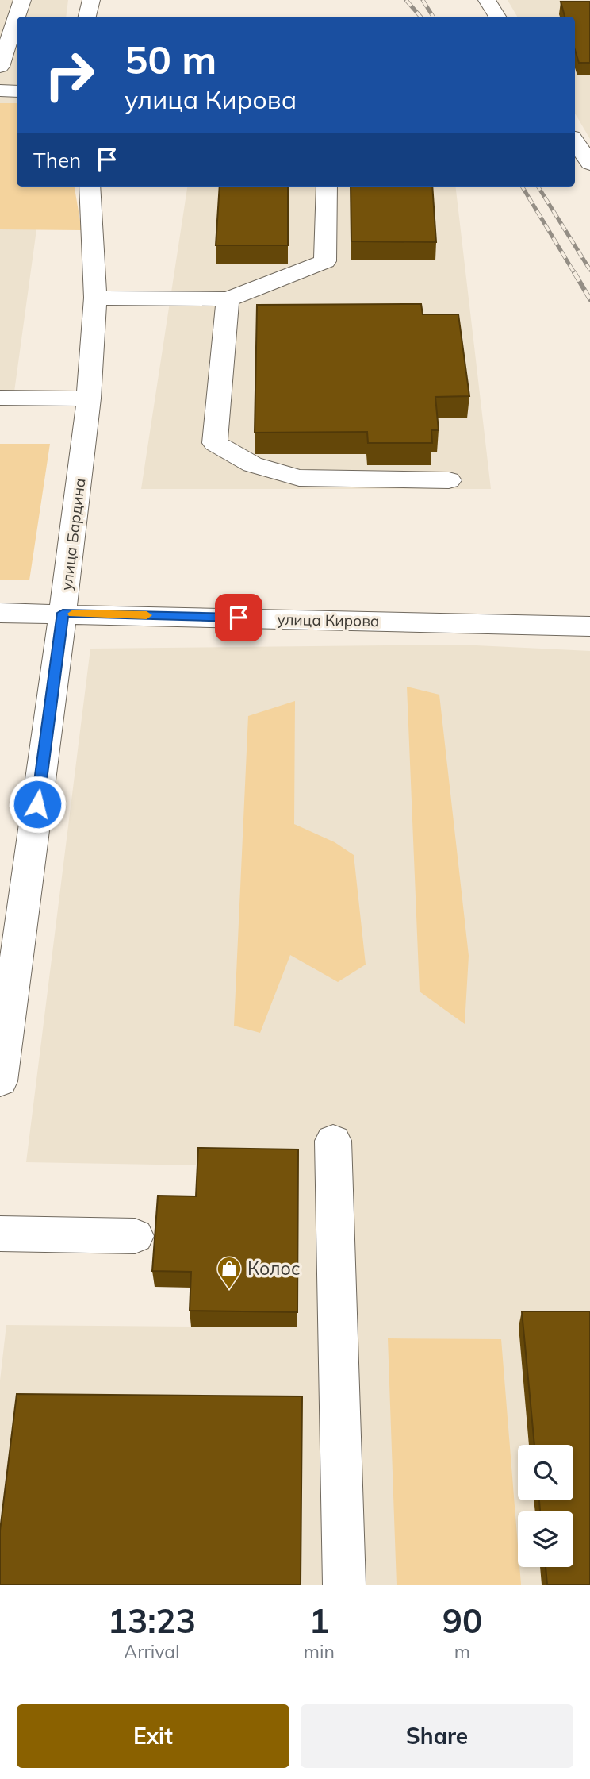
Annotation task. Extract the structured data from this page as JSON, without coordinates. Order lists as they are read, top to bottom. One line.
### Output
{"streets":{"street":["улица Бардина","улица Кирова"]},"crossings":[["улица Бардина","улица Кирова"]],"places":{"shop":["Колос"]},"page":{"turn":["50 m","улица Кирова"],"then":"Then","eta":["13:23","Arrival","1","min","90","m"],"buttons":["Exit","Share"]}}
